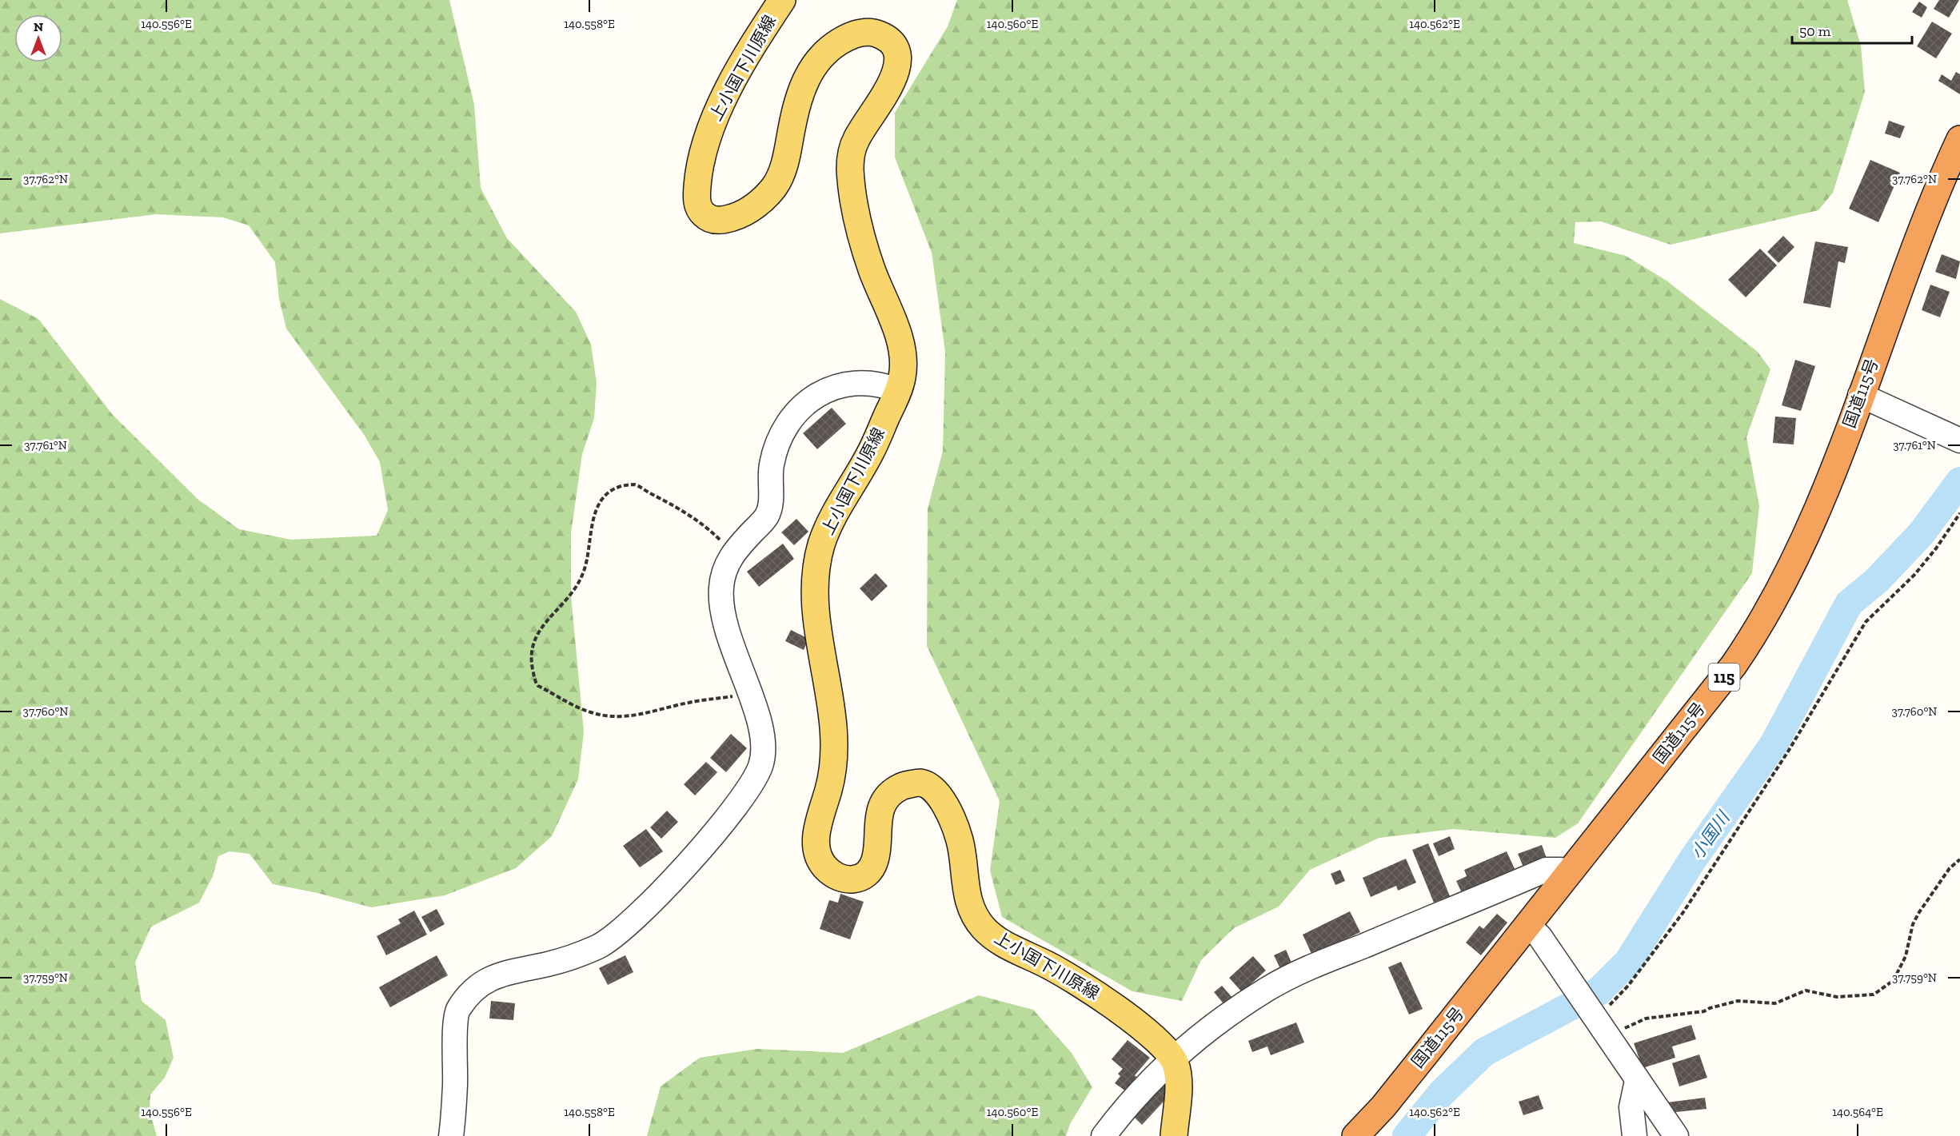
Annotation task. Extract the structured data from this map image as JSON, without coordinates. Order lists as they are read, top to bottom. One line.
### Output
{"streets":{"highway":["国道115号","115"],"main road":["上小国下川原線"]},"water":["小国川"],"scale_bar":"50 m","north":"top","coordinates":["140.556°E","140.558°E","140.560°E","140.562°E","37.762°N","37.761°N","37.760°N","37.759°N","140.564°E"]}
